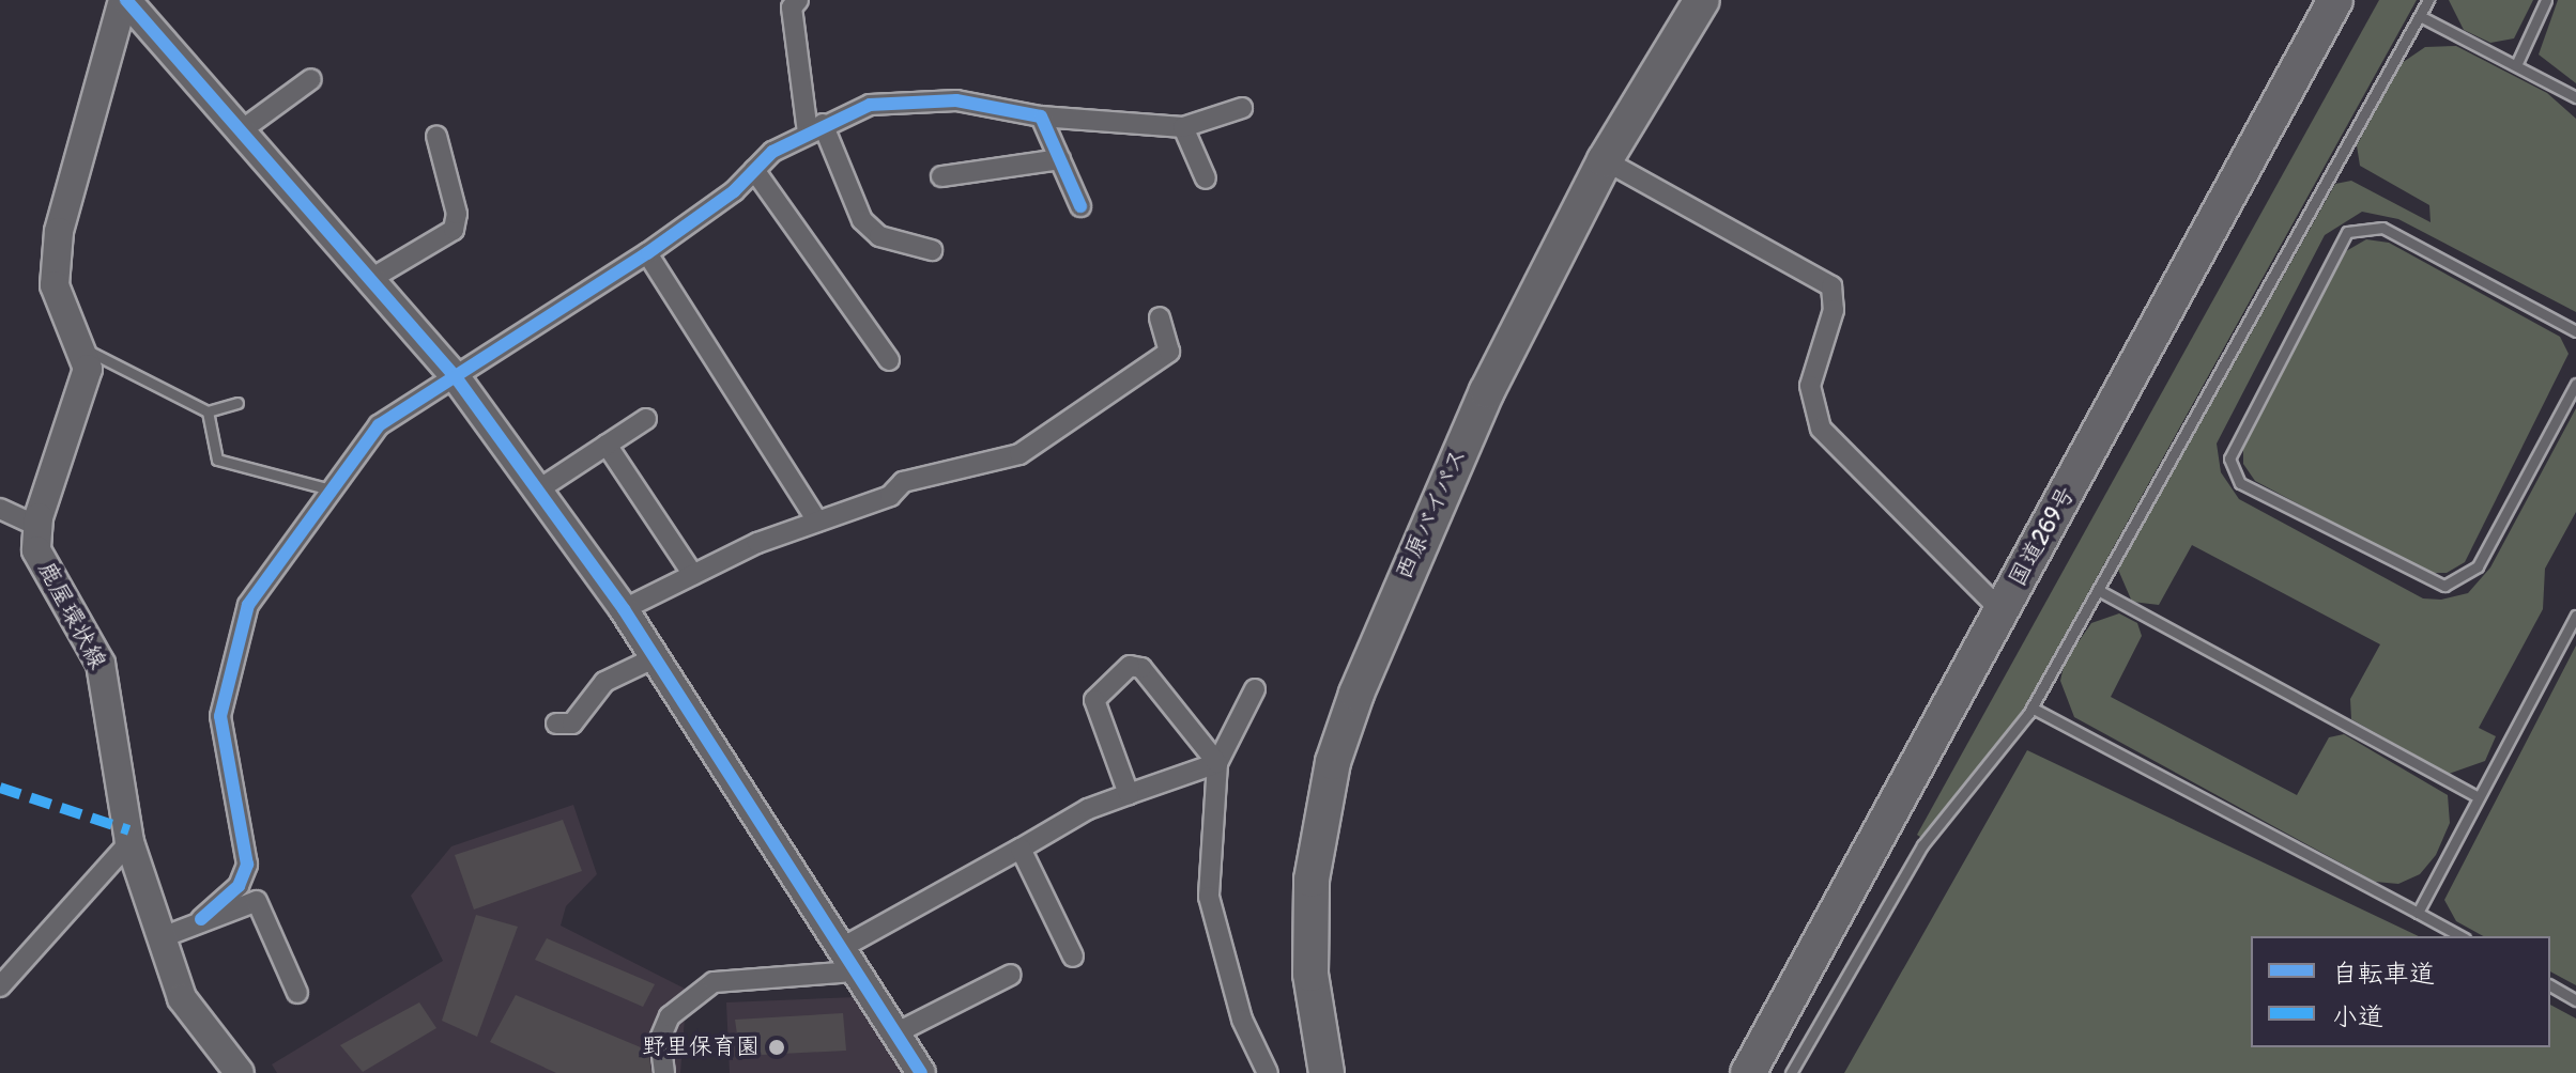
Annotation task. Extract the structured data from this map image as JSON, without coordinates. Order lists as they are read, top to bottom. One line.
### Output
{"streets":{"highway":["西原バイパス","国道269号"],"street":["鹿屋環状線"]},"places":["野里保育園"],"legend":["自転車道","小道"]}
